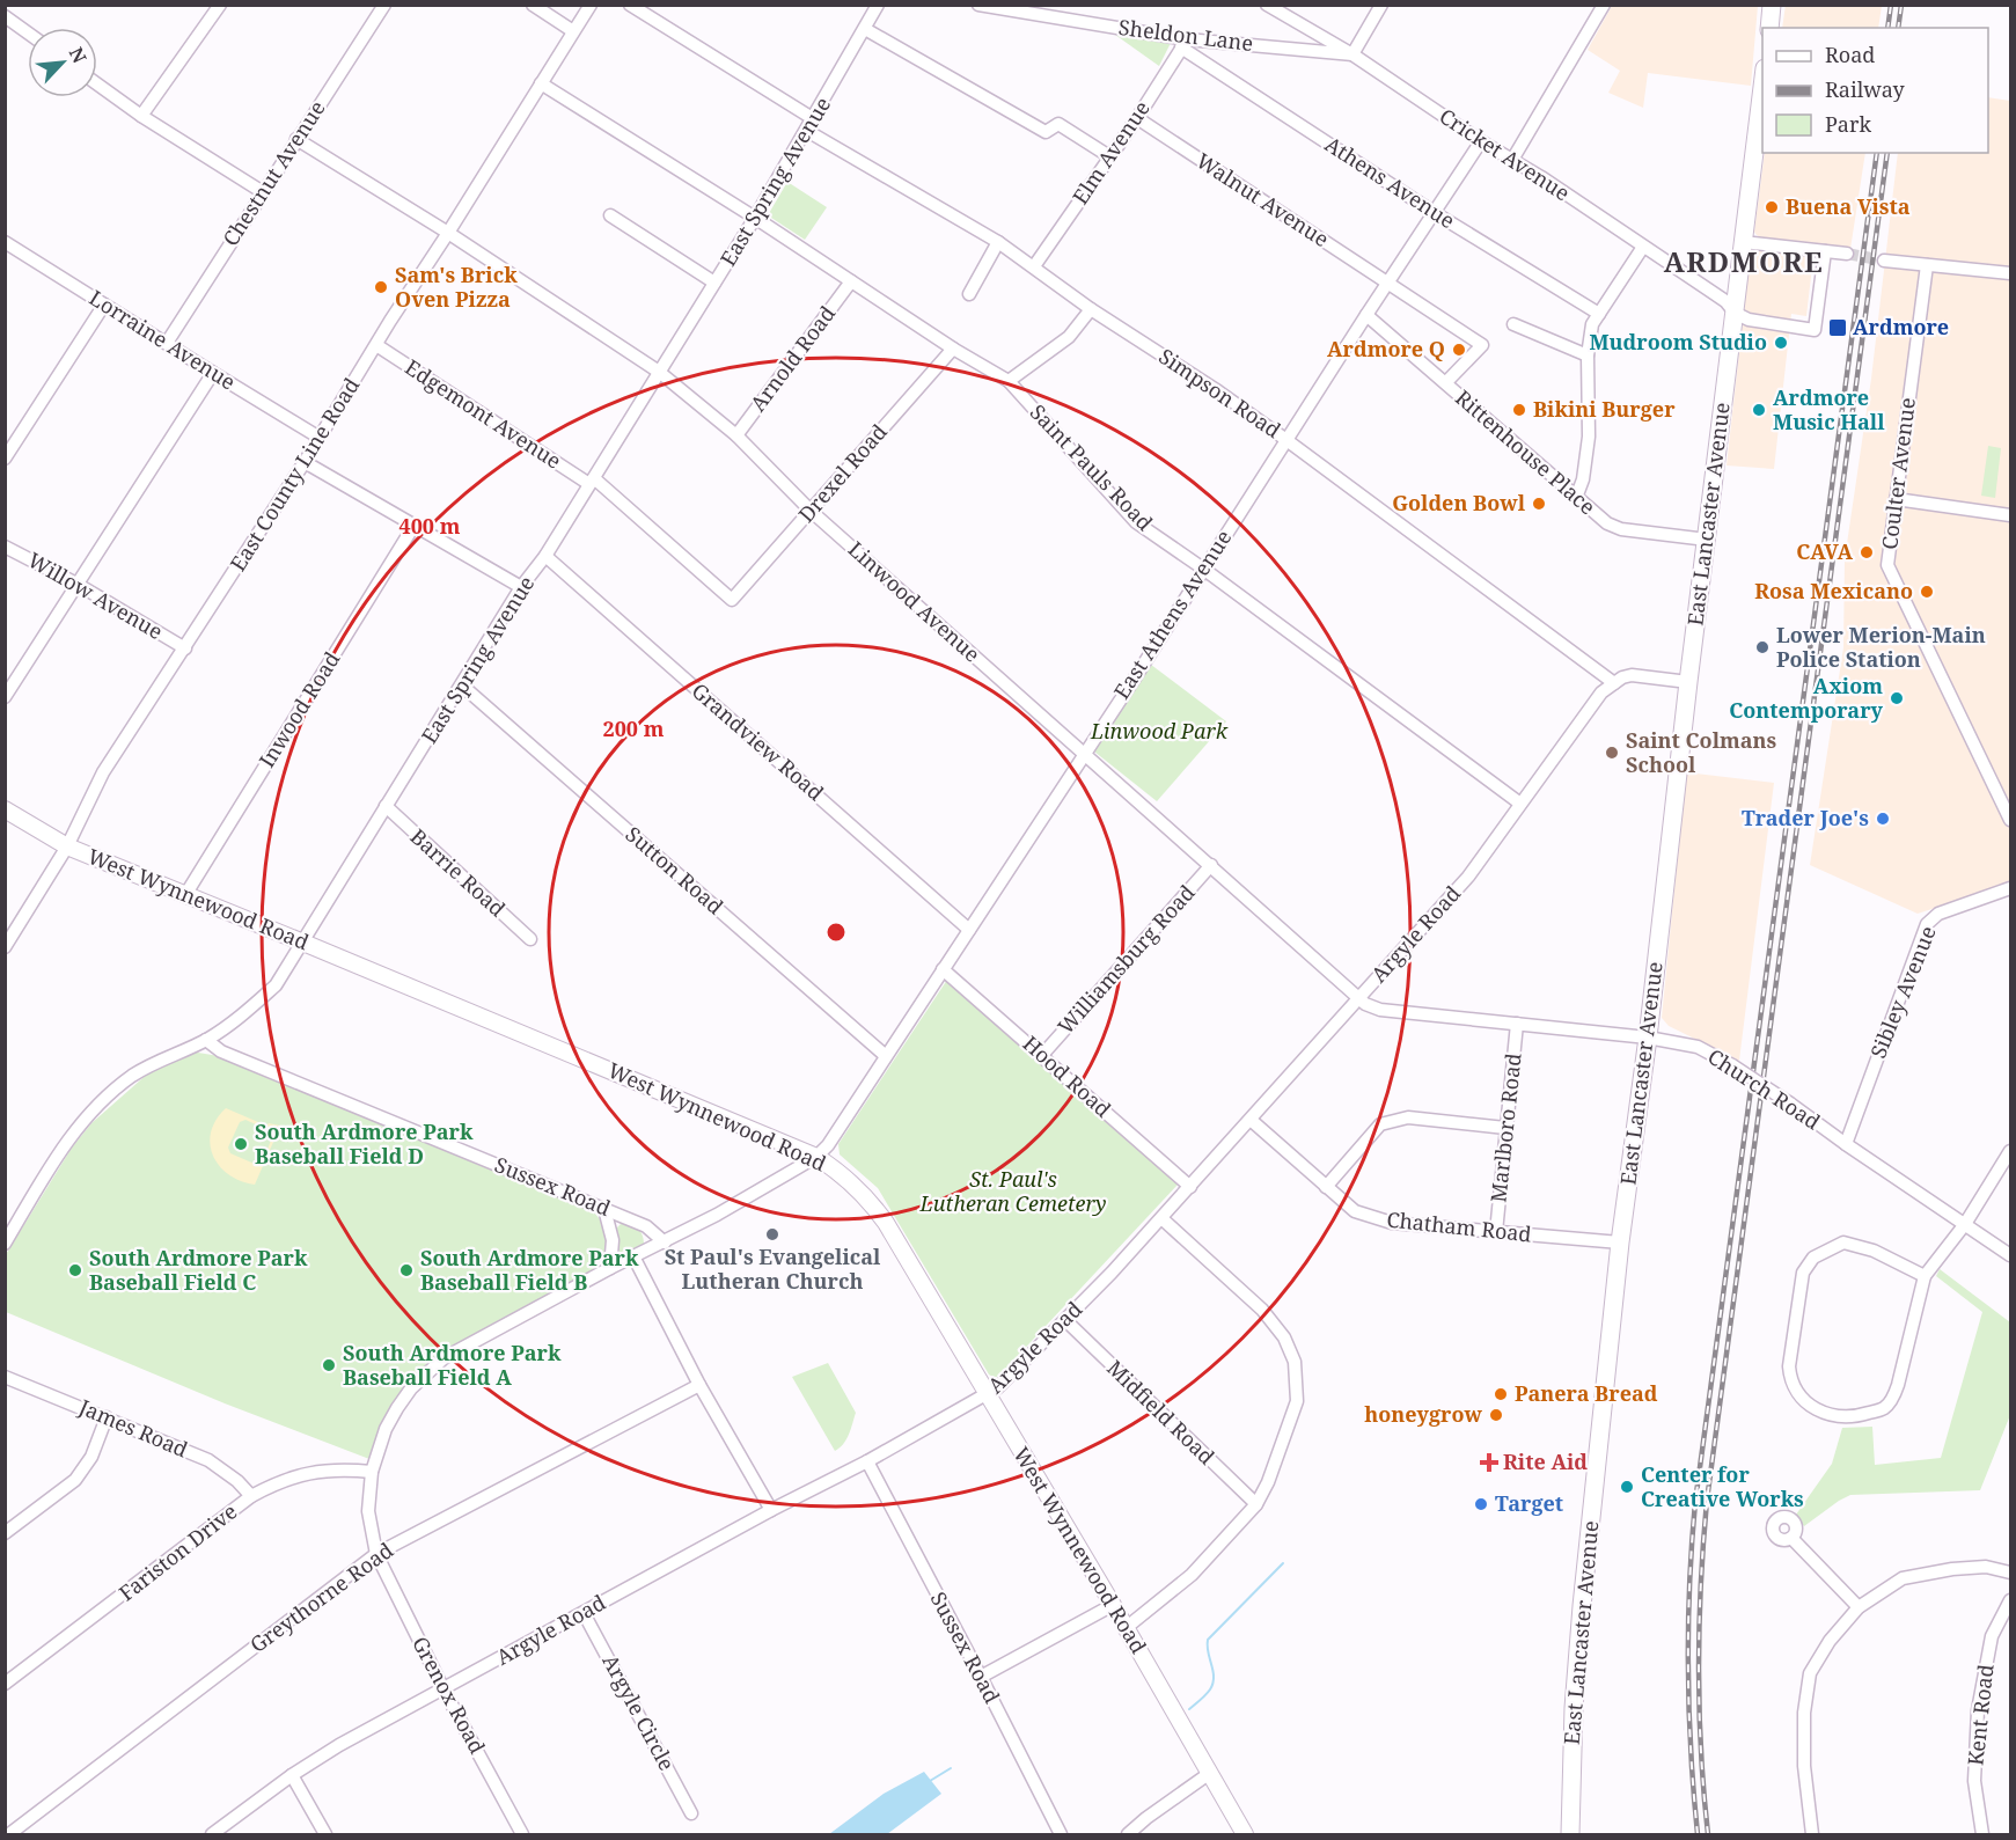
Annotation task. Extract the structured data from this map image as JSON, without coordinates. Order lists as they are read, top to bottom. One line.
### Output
{"streets":{"highway":["East Lancaster Avenue"],"main road":["West Wynnewood Road"],"street":["Sheldon Lane","Elm Avenue","Cricket Avenue","Chestnut Avenue","East Spring Avenue","Athens Avenue","Walnut Avenue","Lorraine Avenue","Arnold Road","Simpson Road","Edgemont Avenue","Rittenhouse Place","Saint Pauls Road","Drexel Road","Coulter Avenue","East County Line Road","Willow Avenue","Linwood Avenue","East Athens Avenue","Inwood Road","Grandview Road","Sutton Road","Barrie Road","Argyle Road","Williamsburg Road","Sibley Avenue","Hood Road","Church Road","Marlboro Road","Sussex Road","Chatham Road","Midfield Road","James Road","Fariston Drive","Greythorne Road","Grenox Road","Argyle Circle","Kent Road"]},"crossings":[["Sheldon Lane","Elm Avenue"],["Sheldon Lane","Cricket Avenue"],["Sheldon Lane","Athens Avenue"],["Elm Avenue","Athens Avenue"],["Elm Avenue","Walnut Avenue"],["Elm Avenue","Simpson Road"],["Cricket Avenue","East Lancaster Avenue"],["Cricket Avenue","East Athens Avenue"],["Chestnut Avenue","Lorraine Avenue"],["Chestnut Avenue","Linwood Avenue"],["East Spring Avenue","Simpson Road"],["East Spring Avenue","Edgemont Avenue"],["East Spring Avenue","Saint Pauls Road"],["East Spring Avenue","Linwood Avenue"],["East Spring Avenue","Grandview Road"],["East Spring Avenue","Sutton Road"],["East Spring Avenue","Barrie Road"],["East Spring Avenue","West Wynnewood Road"],["East Spring Avenue","Sussex Road"],["Athens Avenue","East Athens Avenue"],["Walnut Avenue","Rittenhouse Place"],["Walnut Avenue","East Athens Avenue"],["Lorraine Avenue","East County Line Road"],["Arnold Road","Saint Pauls Road"],["Arnold Road","Linwood Avenue"],["Simpson Road","East Athens Avenue"],["Simpson Road","Argyle Road"],["Edgemont Avenue","Drexel Road"],["Edgemont Avenue","East County Line Road"],["Rittenhouse Place","East Lancaster Avenue"],["Rittenhouse Place","East Athens Avenue"],["Saint Pauls Road","Drexel Road"],["Saint Pauls Road","East Athens Avenue"],["Saint Pauls Road","Argyle Road"],["Drexel Road","Linwood Avenue"],["East County Line Road","Willow Avenue"],["East County Line Road","Linwood Avenue"],["East County Line Road","West Wynnewood Road"],["East Lancaster Avenue","Church Road"],["East Lancaster Avenue","Chatham Road"],["Linwood Avenue","East Athens Avenue"],["Linwood Avenue","Argyle Road"],["Linwood Avenue","Williamsburg Road"],["Linwood Avenue","Church Road"],["East Athens Avenue","Grandview Road"],["East Athens Avenue","Sutton Road"],["East Athens Avenue","West Wynnewood Road"],["East Athens Avenue","Hood Road"],["Inwood Road","West Wynnewood Road"],["West Wynnewood Road","Argyle Road"],["Argyle Road","Hood Road"],["Argyle Road","Church Road"],["Argyle Road","Sussex Road"],["Argyle Road","Chatham Road"],["Argyle Road","Midfield Road"],["Argyle Road","Grenox Road"],["Argyle Road","Argyle Circle"],["Williamsburg Road","Hood Road"],["Sibley Avenue","Church Road"],["Church Road","Marlboro Road"],["Marlboro Road","Chatham Road"],["James Road","Fariston Drive"],["Greythorne Road","Grenox Road"]],"districts":["ARDMORE"],"parks":["Linwood Park","St. Paul's Lutheran Cemetery"],"places":{"other":["Buena Vista","Sam's Brick Oven Pizza","Mudroom Studio","Ardmore Q","Bikini Burger","Ardmore Music Hall","Golden Bowl","CAVA","Rosa Mexicano","Lower Merion-Main Police Station","Axiom Contemporary","Saint Colmans School","Trader Joe's","South Ardmore Park Baseball Field D","St Paul's Evangelical Lutheran Church","South Ardmore Park Baseball Field C","South Ardmore Park Baseball Field B","South Ardmore Park Baseball Field A","Panera Bread","honeygrow","Center for Creative Works","Target"],"transit":["Ardmore"],"health":["Rite Aid"]},"legend":["Road","Railway","Park"],"north":"top right","rings":["400 m","200 m"]}
